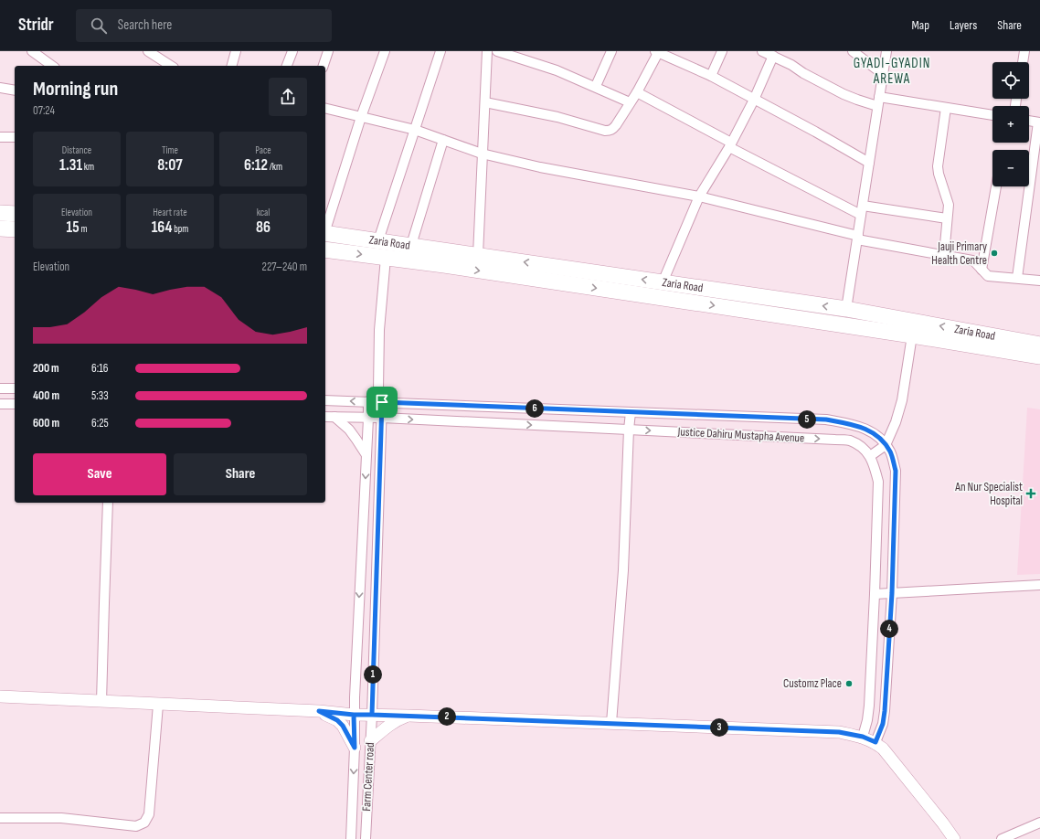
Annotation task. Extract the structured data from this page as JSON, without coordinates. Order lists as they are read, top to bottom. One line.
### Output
{"streets":{"highway":["Zaria Road"],"street":["Justice Dahiru Mustapha Avenue","Farm Center road"]},"crossings":[["Zaria Road","Farm Center road"],["Justice Dahiru Mustapha Avenue","Farm Center road"]],"districts":["GYADI-GYADIN AREWA"],"places":{"other":["Jauji Primary Health Centre","Customz Place"],"health":["An Nur Specialist Hospital"]},"page":{"header":"Stridr","search":"Search here","nav":["Map","Layers","Share"],"map_buttons":["+","−"],"heading":["Morning run","07:24"],"stats":[["Distance","1.31 km"],["Time","8:07"],["Pace","6:12 /km"],["Elevation","15 m"],["Heart rate","164 bpm"],["kcal","86"]],"chart":["Elevation","227–240 m"],"list":[{"name":"200 m","note":"6:16"},{"name":"400 m","note":"5:33"},{"name":"600 m","note":"6:25"}],"pins":["6","5","4","1","2","3"],"buttons":["Save","Share"]}}
